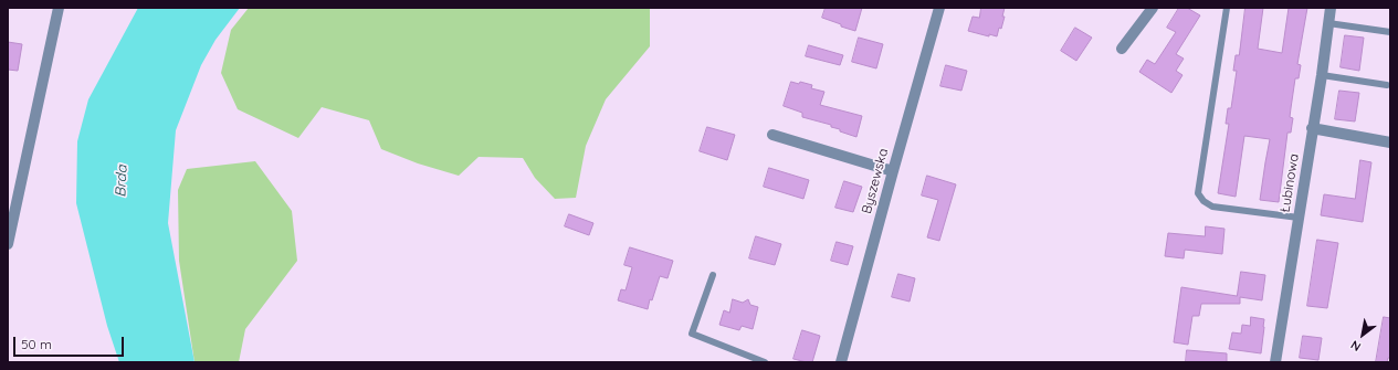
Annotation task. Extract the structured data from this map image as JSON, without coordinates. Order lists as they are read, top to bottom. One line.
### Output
{"streets":{"street":["Byszewska","Łubinowa"]},"water":["Brda"],"scale_bar":"50 m","north":"bottom left"}
